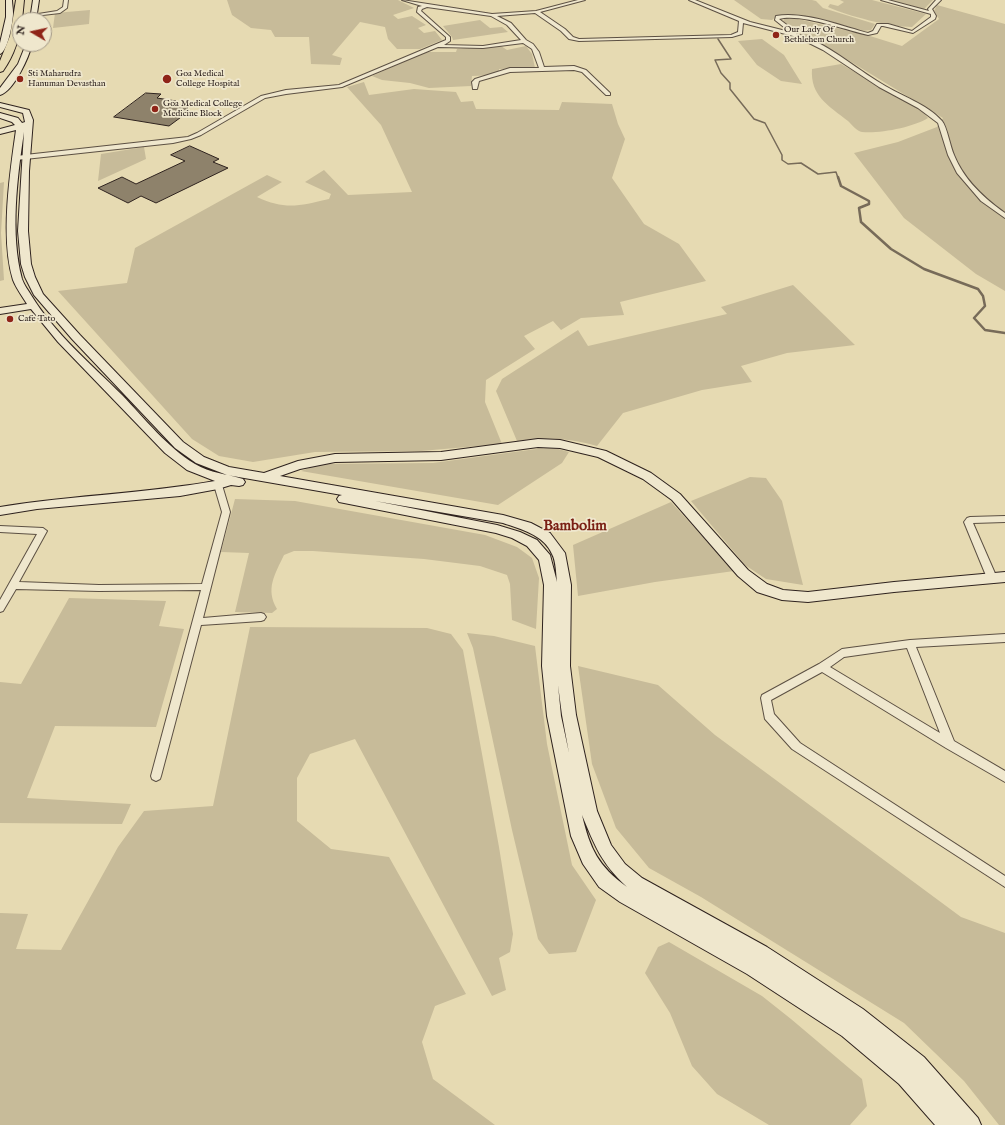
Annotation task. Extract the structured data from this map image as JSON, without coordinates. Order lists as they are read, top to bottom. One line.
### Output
{"districts":["Bambolim"],"places":["Our Lady Of Bethlehem Church","Sti Maharudra Hanuman Devasthan","Goa Medical College Hospital","Goa Medical College Medicine Block","Cafe Tato"],"north":"left"}
